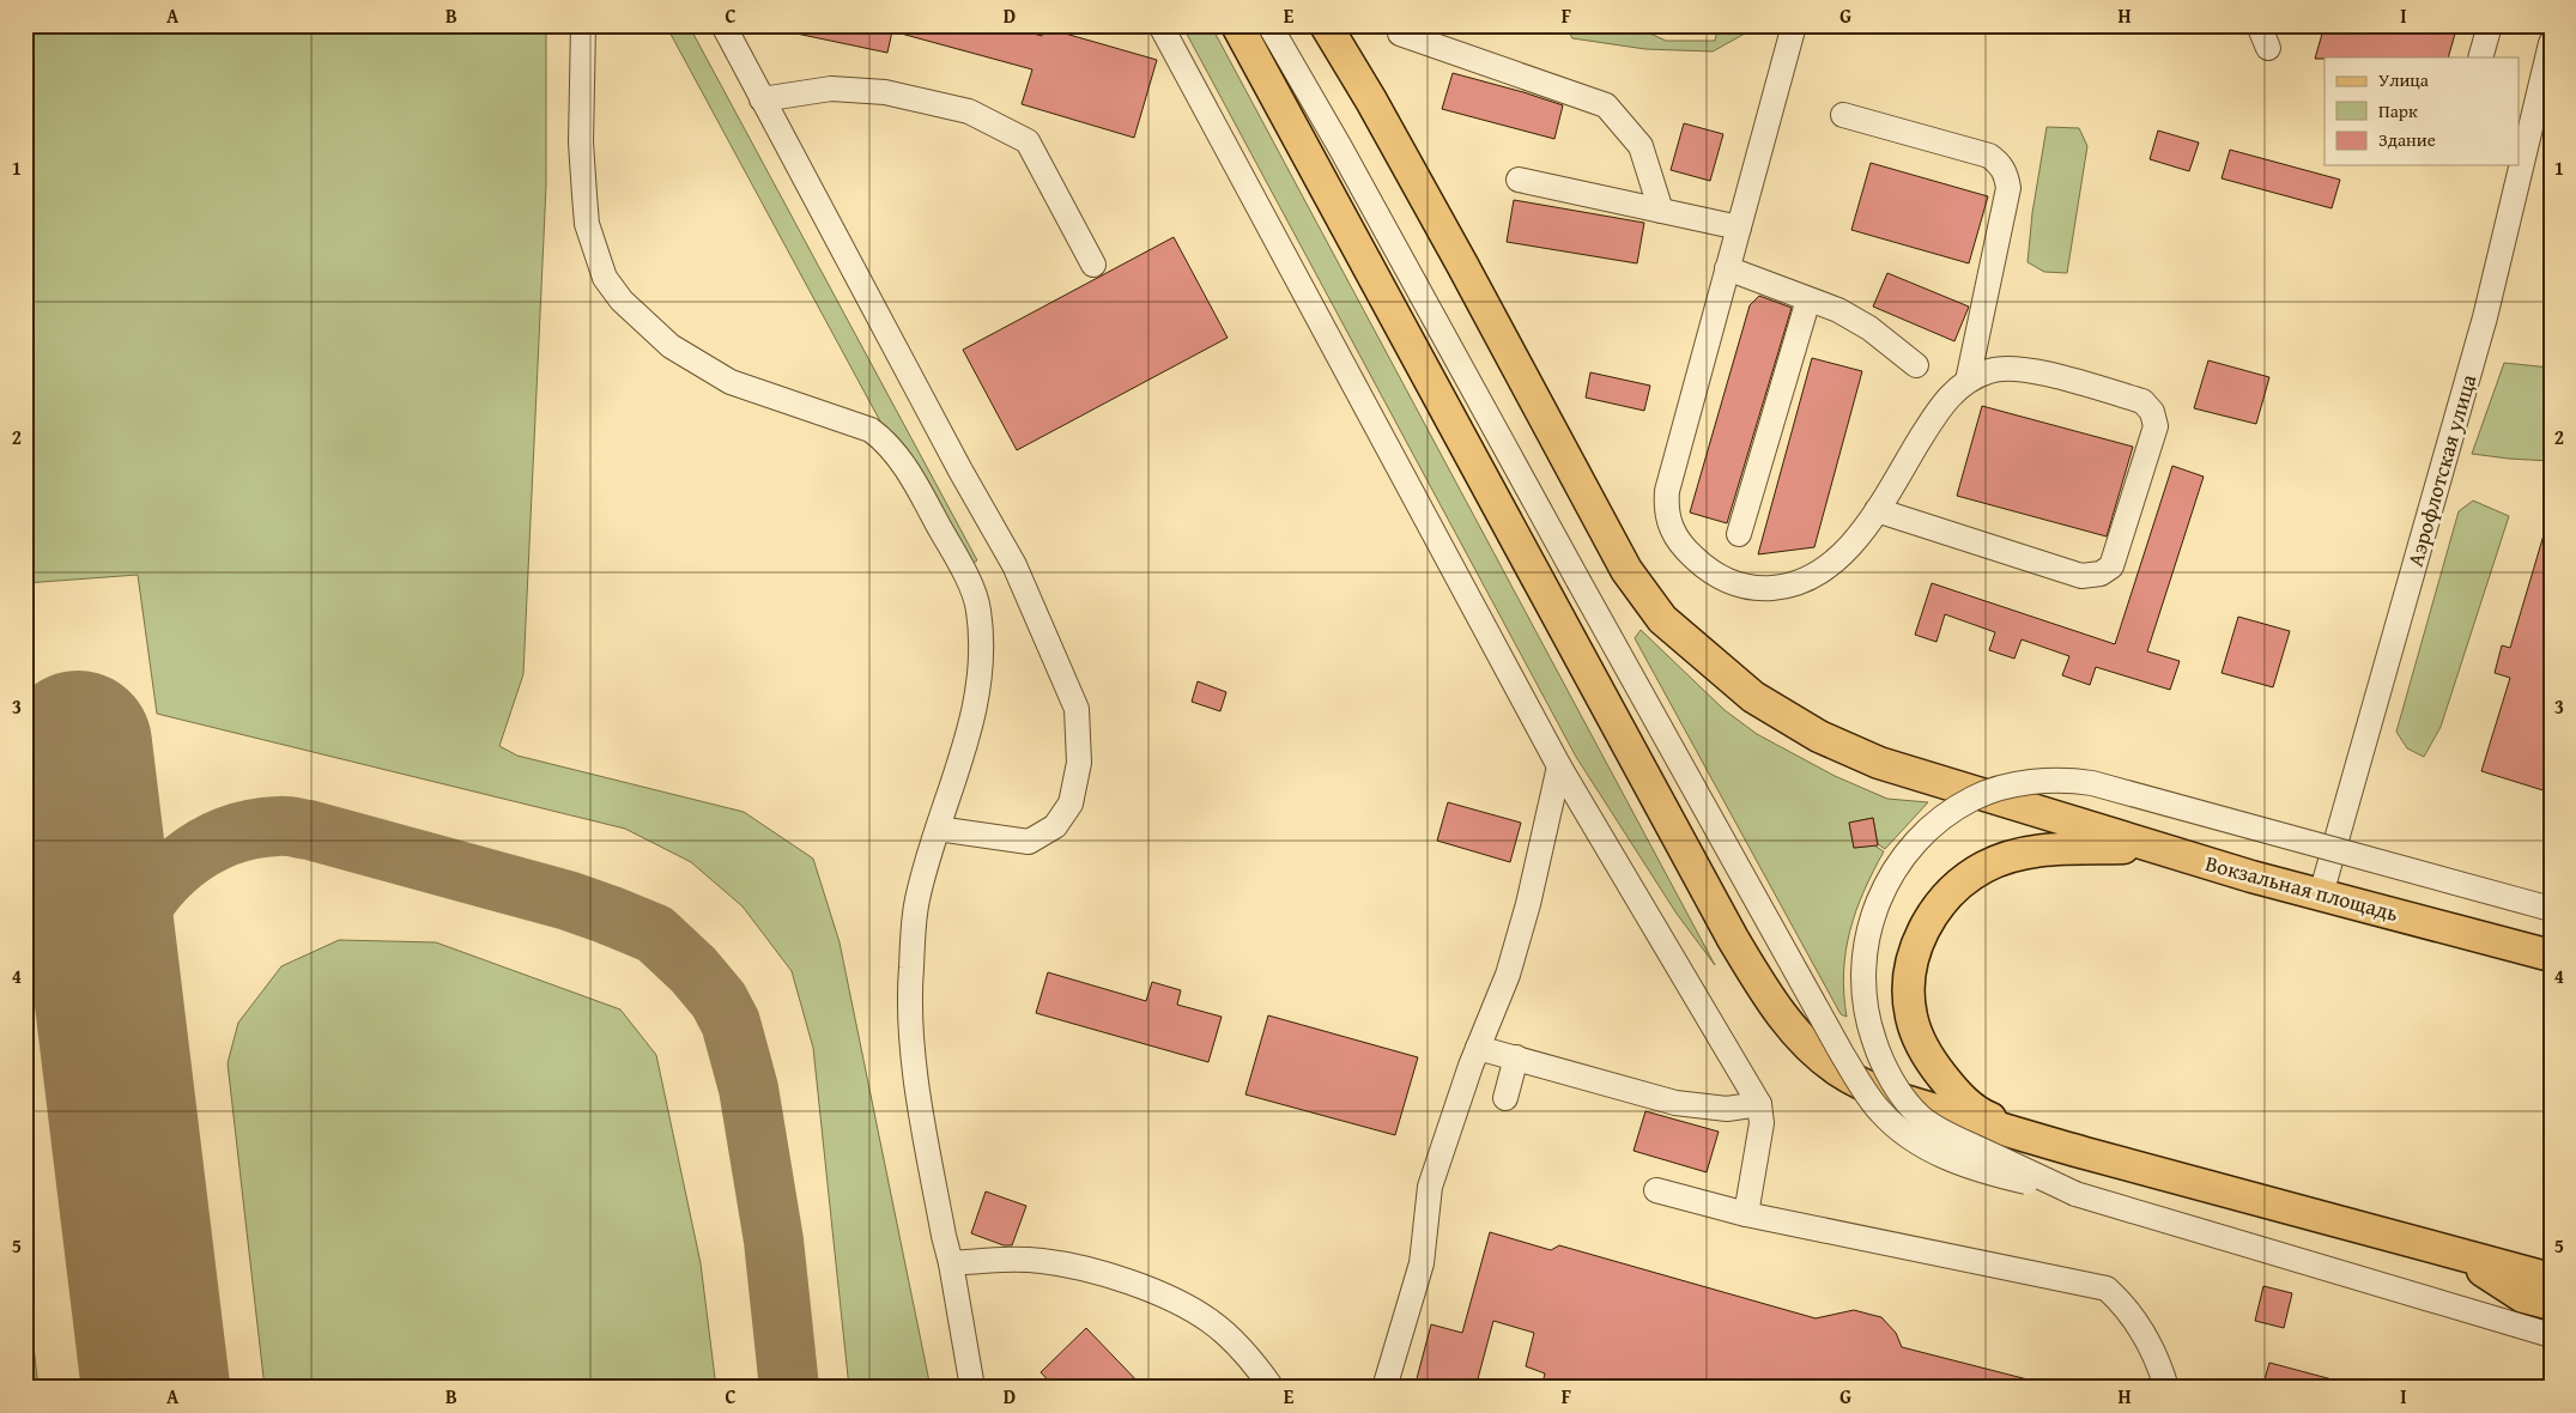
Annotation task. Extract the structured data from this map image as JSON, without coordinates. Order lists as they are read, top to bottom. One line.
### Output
{"streets":{"main road":["Вокзальная площадь"],"street":["Аэрофлотская улица"]},"crossings":[["Аэрофлотская улица","Вокзальная площадь"]],"legend":["Улица","Парк","Здание"],"grid":{"columns":["A","B","C","D","E","F","G","H","I"],"rows":["1","2","3","4","5"]}}
